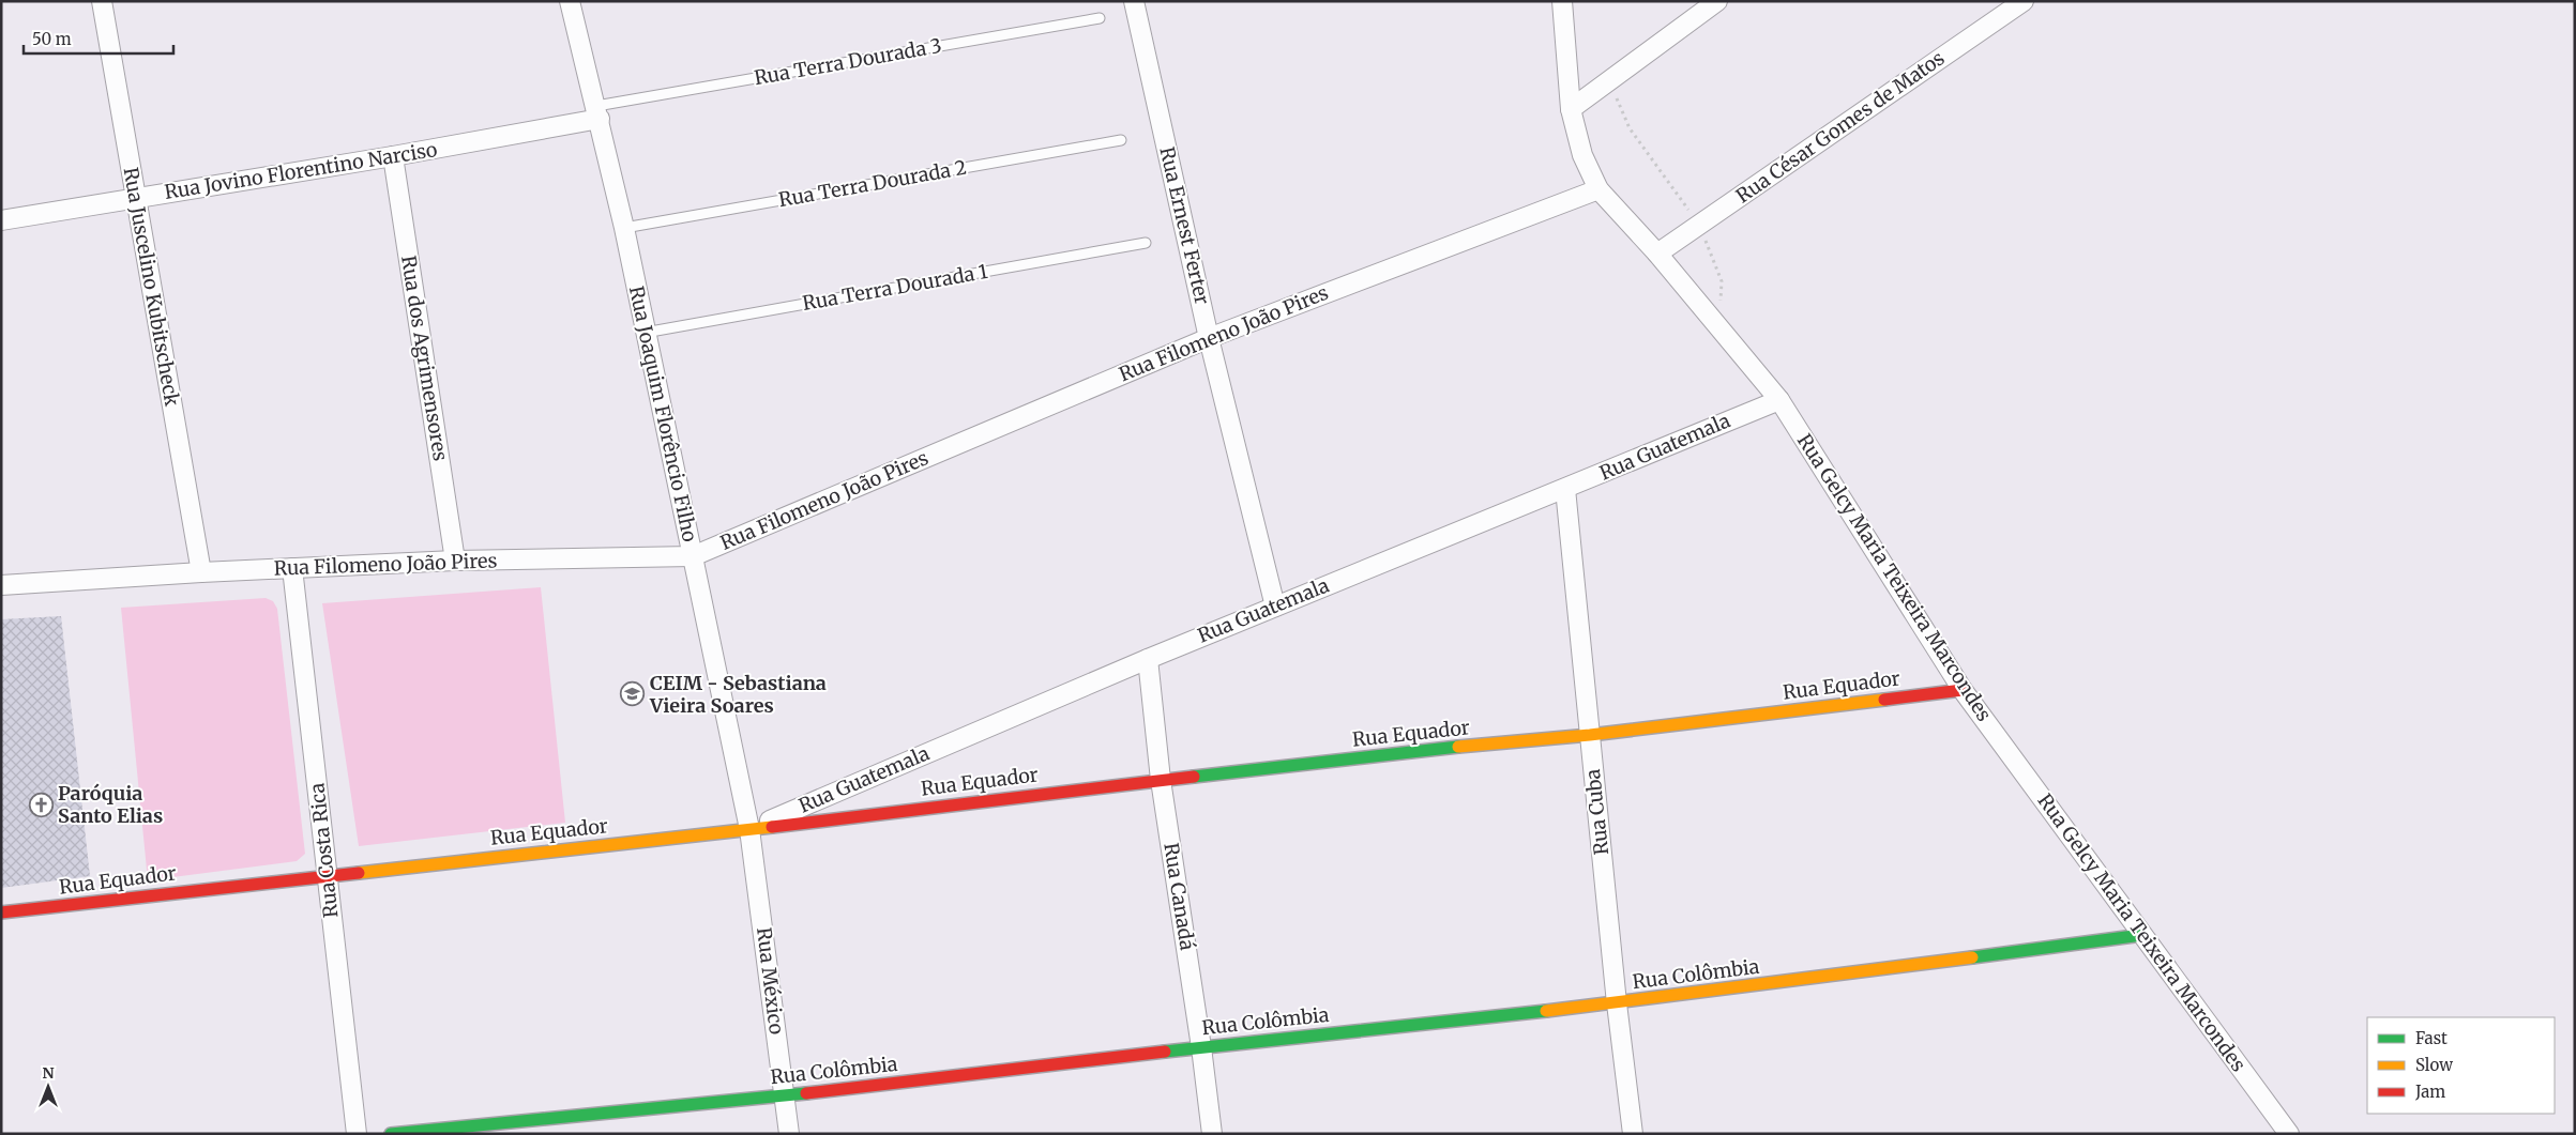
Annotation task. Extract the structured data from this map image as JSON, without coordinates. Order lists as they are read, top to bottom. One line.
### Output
{"streets":{"street":["Rua César Gomes de Matos","Rua Jovino Florentino Narciso","Rua Ernest Ferter","Rua Juscelino Kubitscheck","Rua Filomeno João Pires","Rua dos Agrimensores","Rua Joaquim Florêncio Filho","Rua Guatemala","Rua Gelcy Maria Teixeira Marcondes","Rua Equador","Rua Cuba","Rua Costa Rica","Rua Canadá","Rua Colômbia","Rua México"],"lane":["Rua Terra Dourada 3","Rua Terra Dourada 2","Rua Terra Dourada 1"]},"crossings":[["Rua Terra Dourada 3","Rua Jovino Florentino Narciso"],["Rua Terra Dourada 3","Rua Joaquim Florêncio Filho"],["Rua César Gomes de Matos","Rua Gelcy Maria Teixeira Marcondes"],["Rua Jovino Florentino Narciso","Rua Juscelino Kubitscheck"],["Rua Jovino Florentino Narciso","Rua dos Agrimensores"],["Rua Jovino Florentino Narciso","Rua Joaquim Florêncio Filho"],["Rua Terra Dourada 2","Rua Joaquim Florêncio Filho"],["Rua Ernest Ferter","Rua Filomeno João Pires"],["Rua Ernest Ferter","Rua Guatemala"],["Rua Juscelino Kubitscheck","Rua Filomeno João Pires"],["Rua Terra Dourada 1","Rua Joaquim Florêncio Filho"],["Rua Filomeno João Pires","Rua dos Agrimensores"],["Rua Filomeno João Pires","Rua Joaquim Florêncio Filho"],["Rua Filomeno João Pires","Rua Gelcy Maria Teixeira Marcondes"],["Rua Filomeno João Pires","Rua Costa Rica"],["Rua Joaquim Florêncio Filho","Rua Guatemala"],["Rua Joaquim Florêncio Filho","Rua Equador"],["Rua Joaquim Florêncio Filho","Rua México"],["Rua Guatemala","Rua Gelcy Maria Teixeira Marcondes"],["Rua Guatemala","Rua Equador"],["Rua Guatemala","Rua Cuba"],["Rua Guatemala","Rua Canadá"],["Rua Guatemala","Rua México"],["Rua Gelcy Maria Teixeira Marcondes","Rua Equador"],["Rua Gelcy Maria Teixeira Marcondes","Rua Colômbia"],["Rua Equador","Rua Cuba"],["Rua Equador","Rua Costa Rica"],["Rua Equador","Rua Canadá"],["Rua Equador","Rua México"],["Rua Cuba","Rua Colômbia"],["Rua Canadá","Rua Colômbia"],["Rua Colômbia","Rua México"]],"places":{"school or university":["CEIM - Sebastiana Vieira Soares"],"church":["Paróquia Santo Elias"]},"legend":["Fast","Slow","Jam"],"scale_bar":"50 m","north":"top"}
